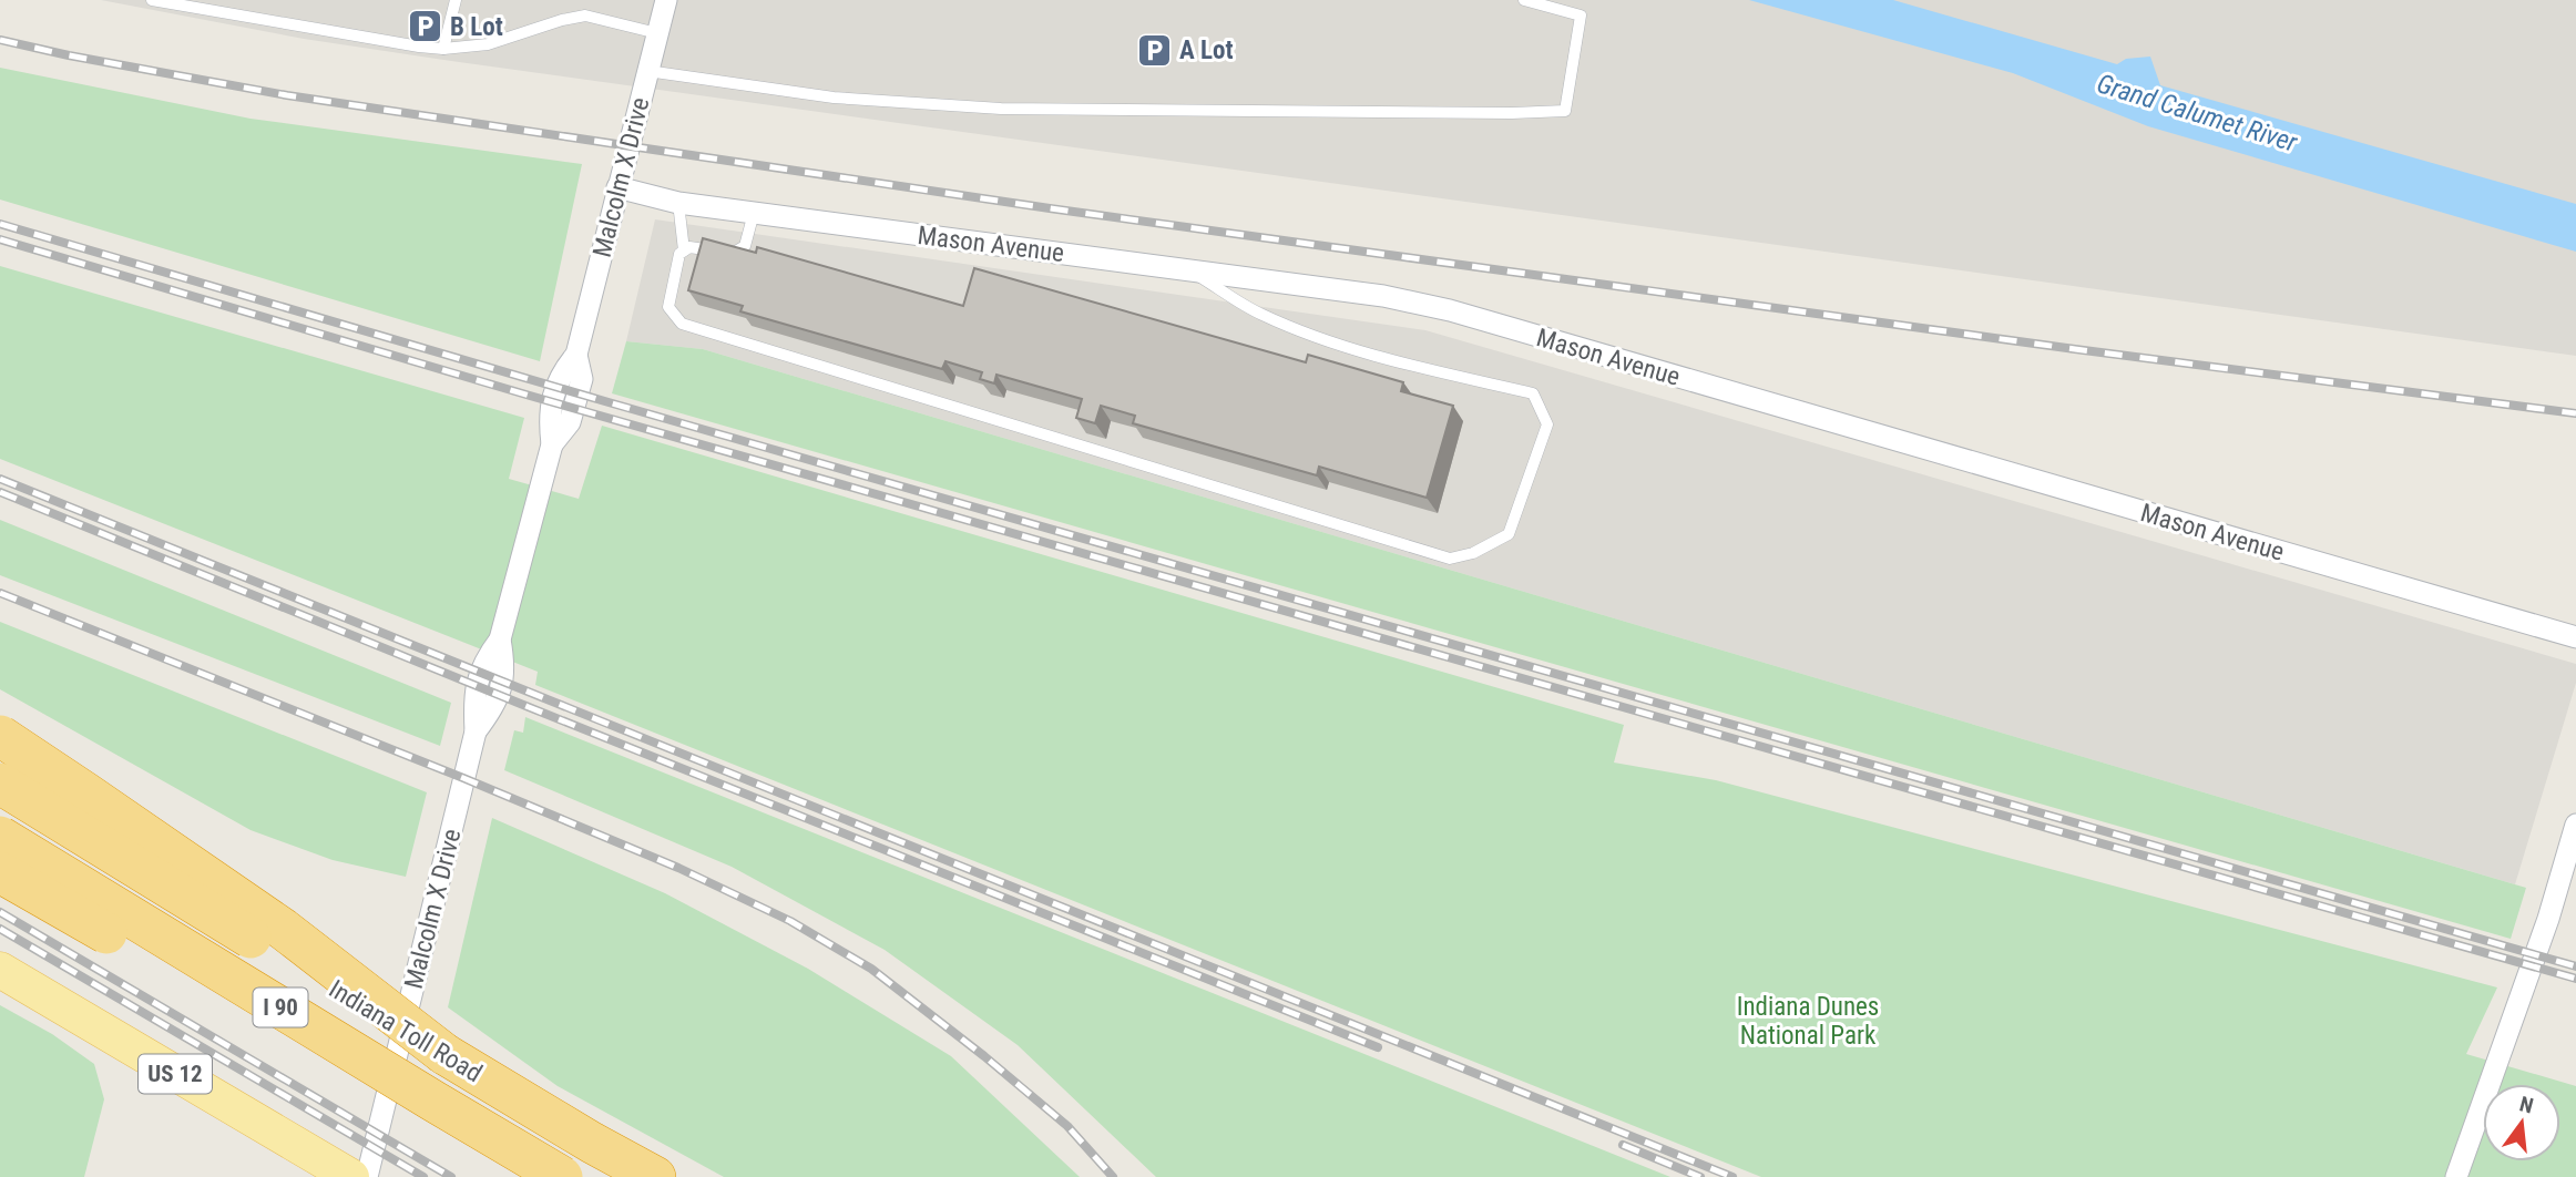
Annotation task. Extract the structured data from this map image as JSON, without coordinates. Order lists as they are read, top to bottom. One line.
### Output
{"streets":{"highway":["I 90","Indiana Toll Road"],"main road":["US 12"],"street":["Malcolm X Drive","Mason Avenue"]},"crossings":[["Malcolm X Drive","Mason Avenue"]],"water":["Grand Calumet River"],"parks":["Indiana Dunes National Park"],"places":{"parking":["B Lot","A Lot"]},"north":"top"}
